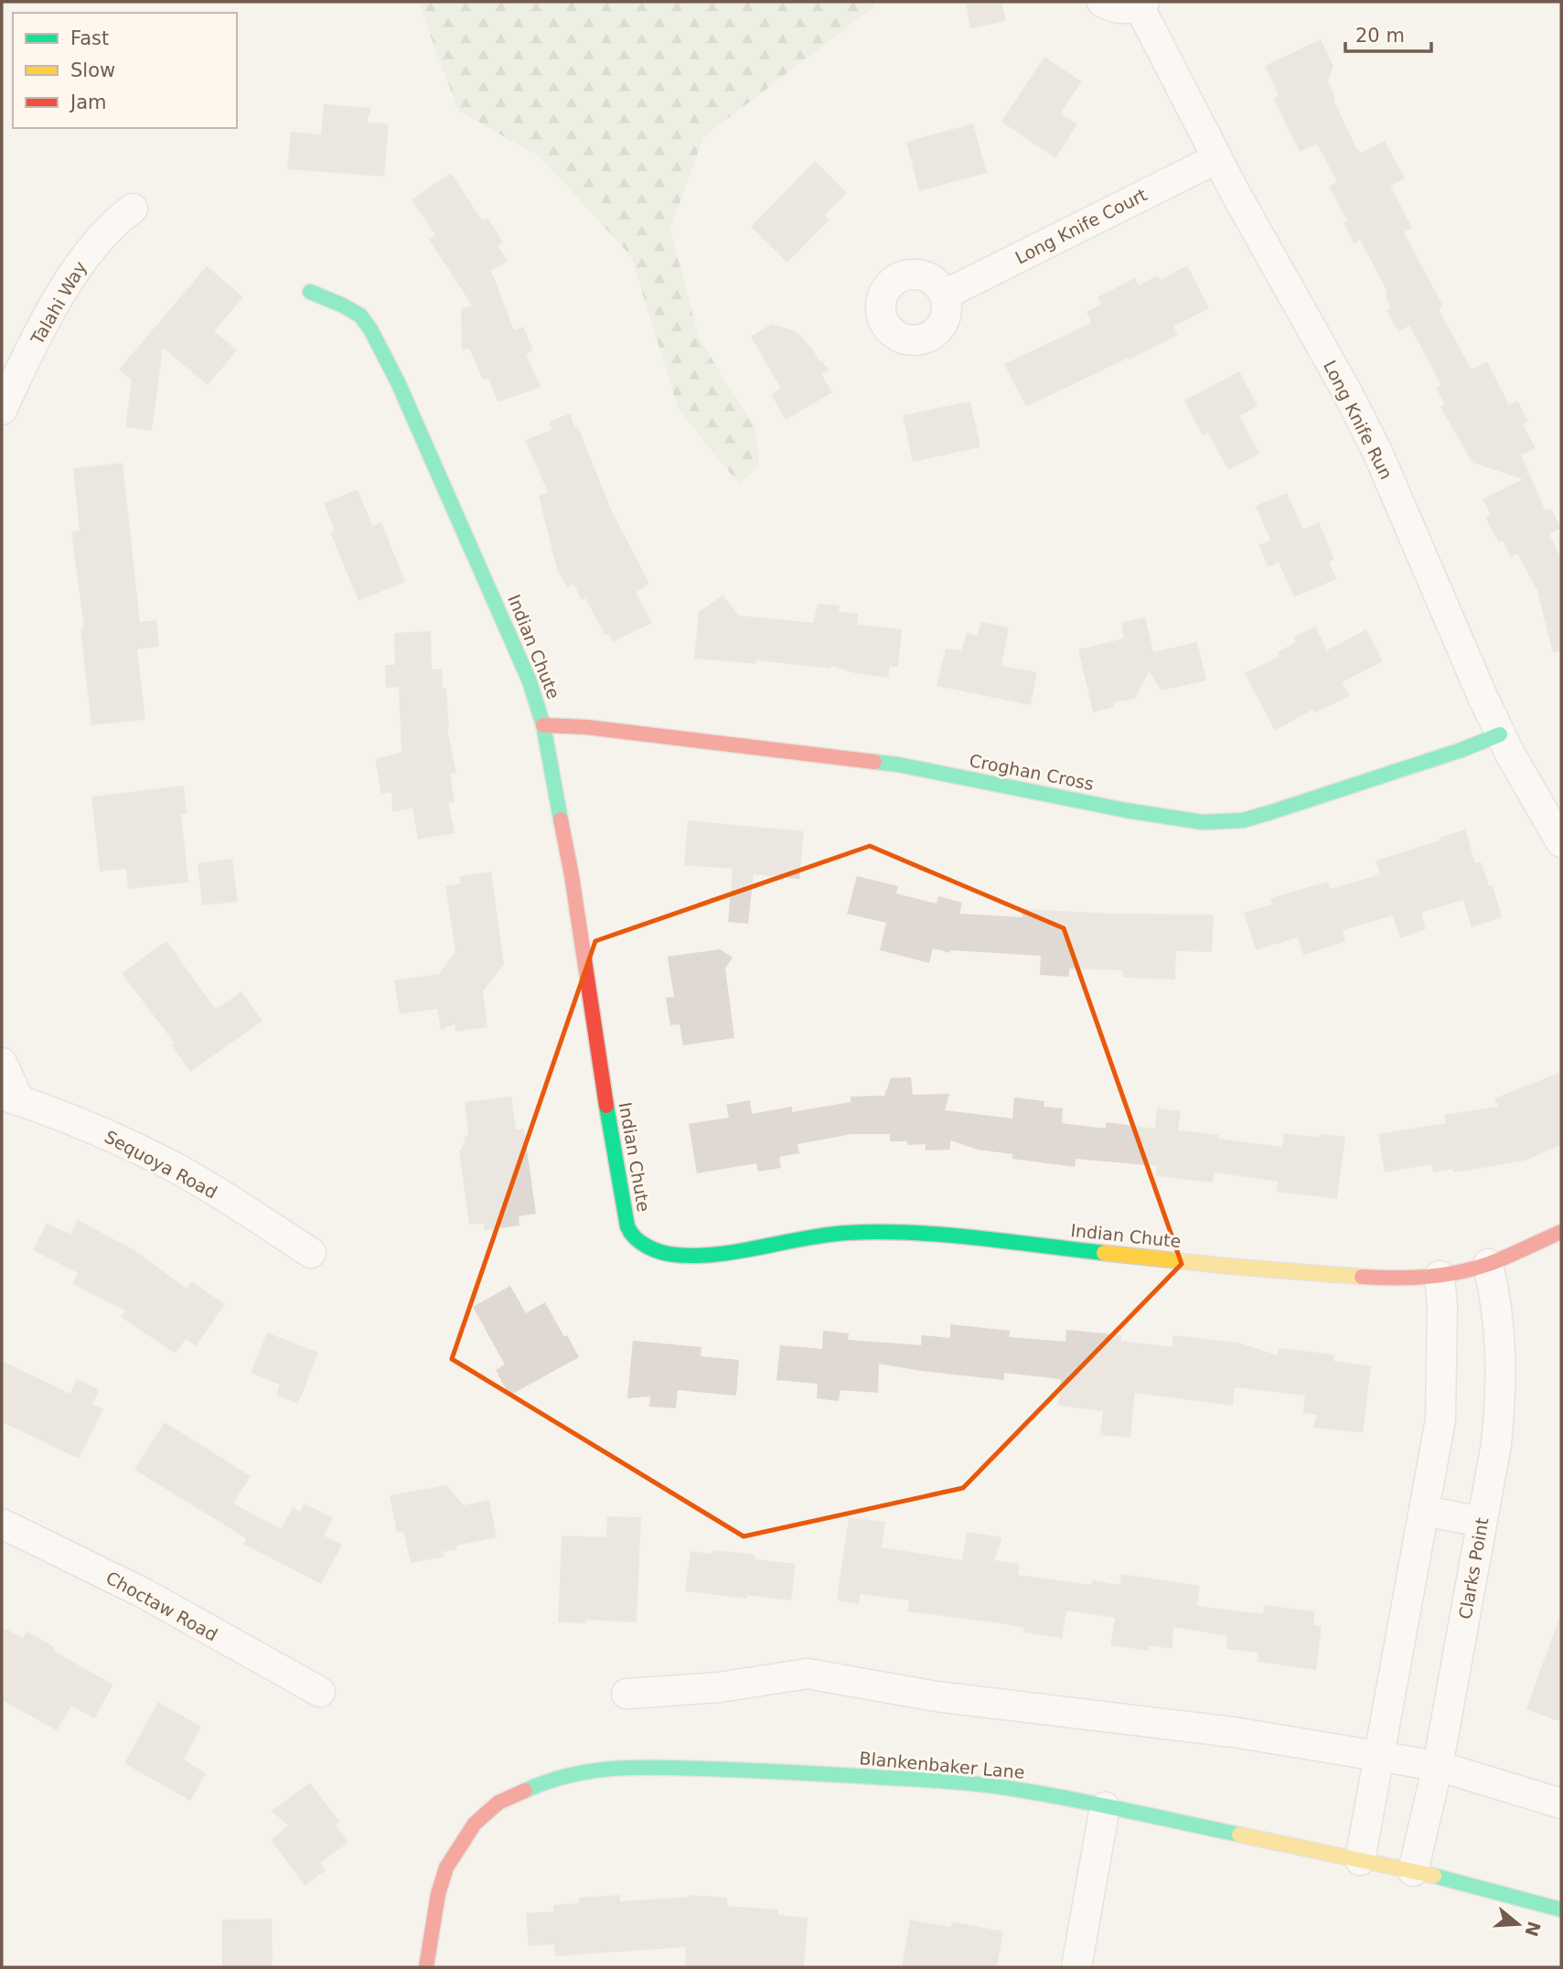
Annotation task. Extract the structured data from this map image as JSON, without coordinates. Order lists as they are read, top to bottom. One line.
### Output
{"streets":{"street":["Long Knife Court","Talahi Way","Long Knife Run","Indian Chute","Croghan Cross","Sequoya Road","Clarks Point","Choctaw Road","Blankenbaker Lane"]},"crossings":[["Long Knife Court","Long Knife Run"],["Long Knife Run","Croghan Cross"],["Indian Chute","Croghan Cross"],["Indian Chute","Clarks Point"],["Clarks Point","Blankenbaker Lane"]],"legend":["Fast","Slow","Jam"],"scale_bar":"20 m","north":"right"}
